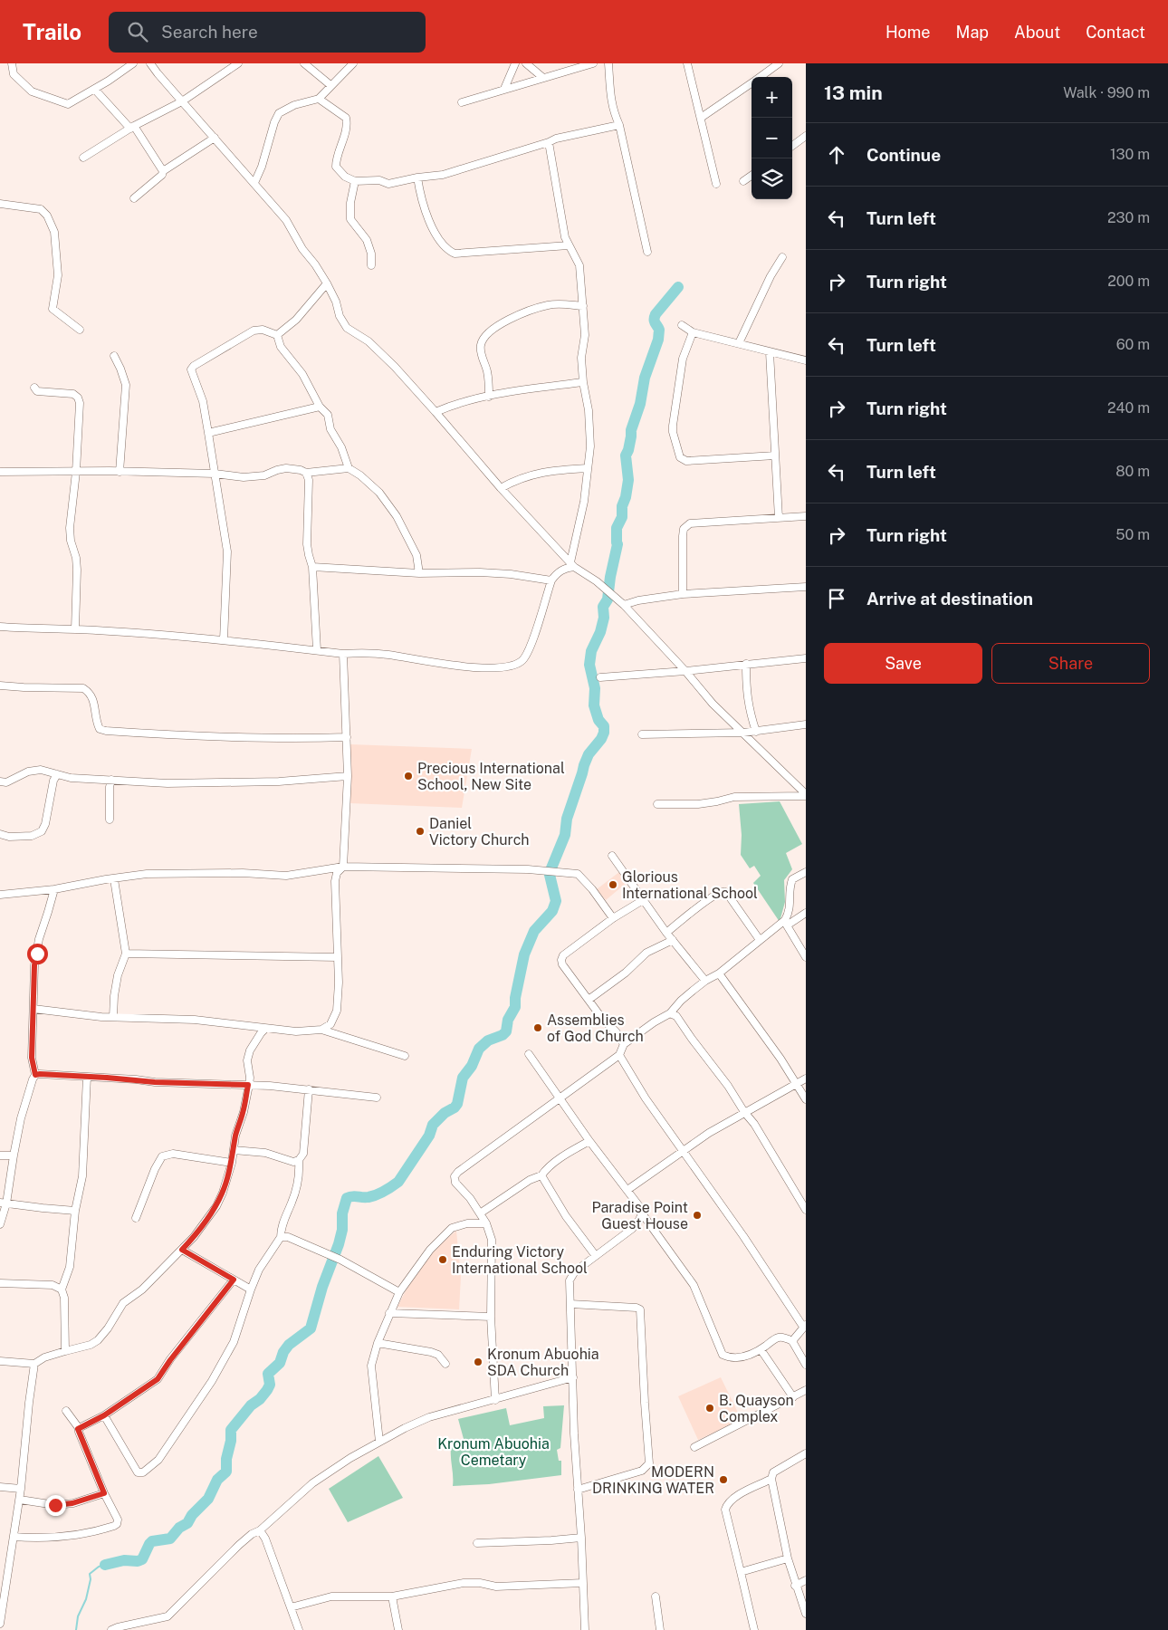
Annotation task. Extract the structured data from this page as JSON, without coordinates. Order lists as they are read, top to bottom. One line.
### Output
{"parks":["Kronum Abuohia Cemetary"],"places":["Precious International School, New Site","Daniel Victory Church","Glorious International School","Assemblies of God Church","Paradise Point Guest House","Enduring Victory International School","Kronum Abuohia SDA Church","B. Quayson Complex","MODERN DRINKING WATER"],"page":{"header":"Trailo","search":"Search here","nav":["Home","Map","About","Contact"],"heading":["13 min","Walk · 990 m"],"map_buttons":["+","−"],"list":[["Continue","130 m"],["Turn left","230 m"],["Turn right","200 m"],["Turn left","60 m"],["Turn right","240 m"],["Turn left","80 m"],["Turn right","50 m"],"Arrive at destination"],"buttons":["Save","Share"]}}
